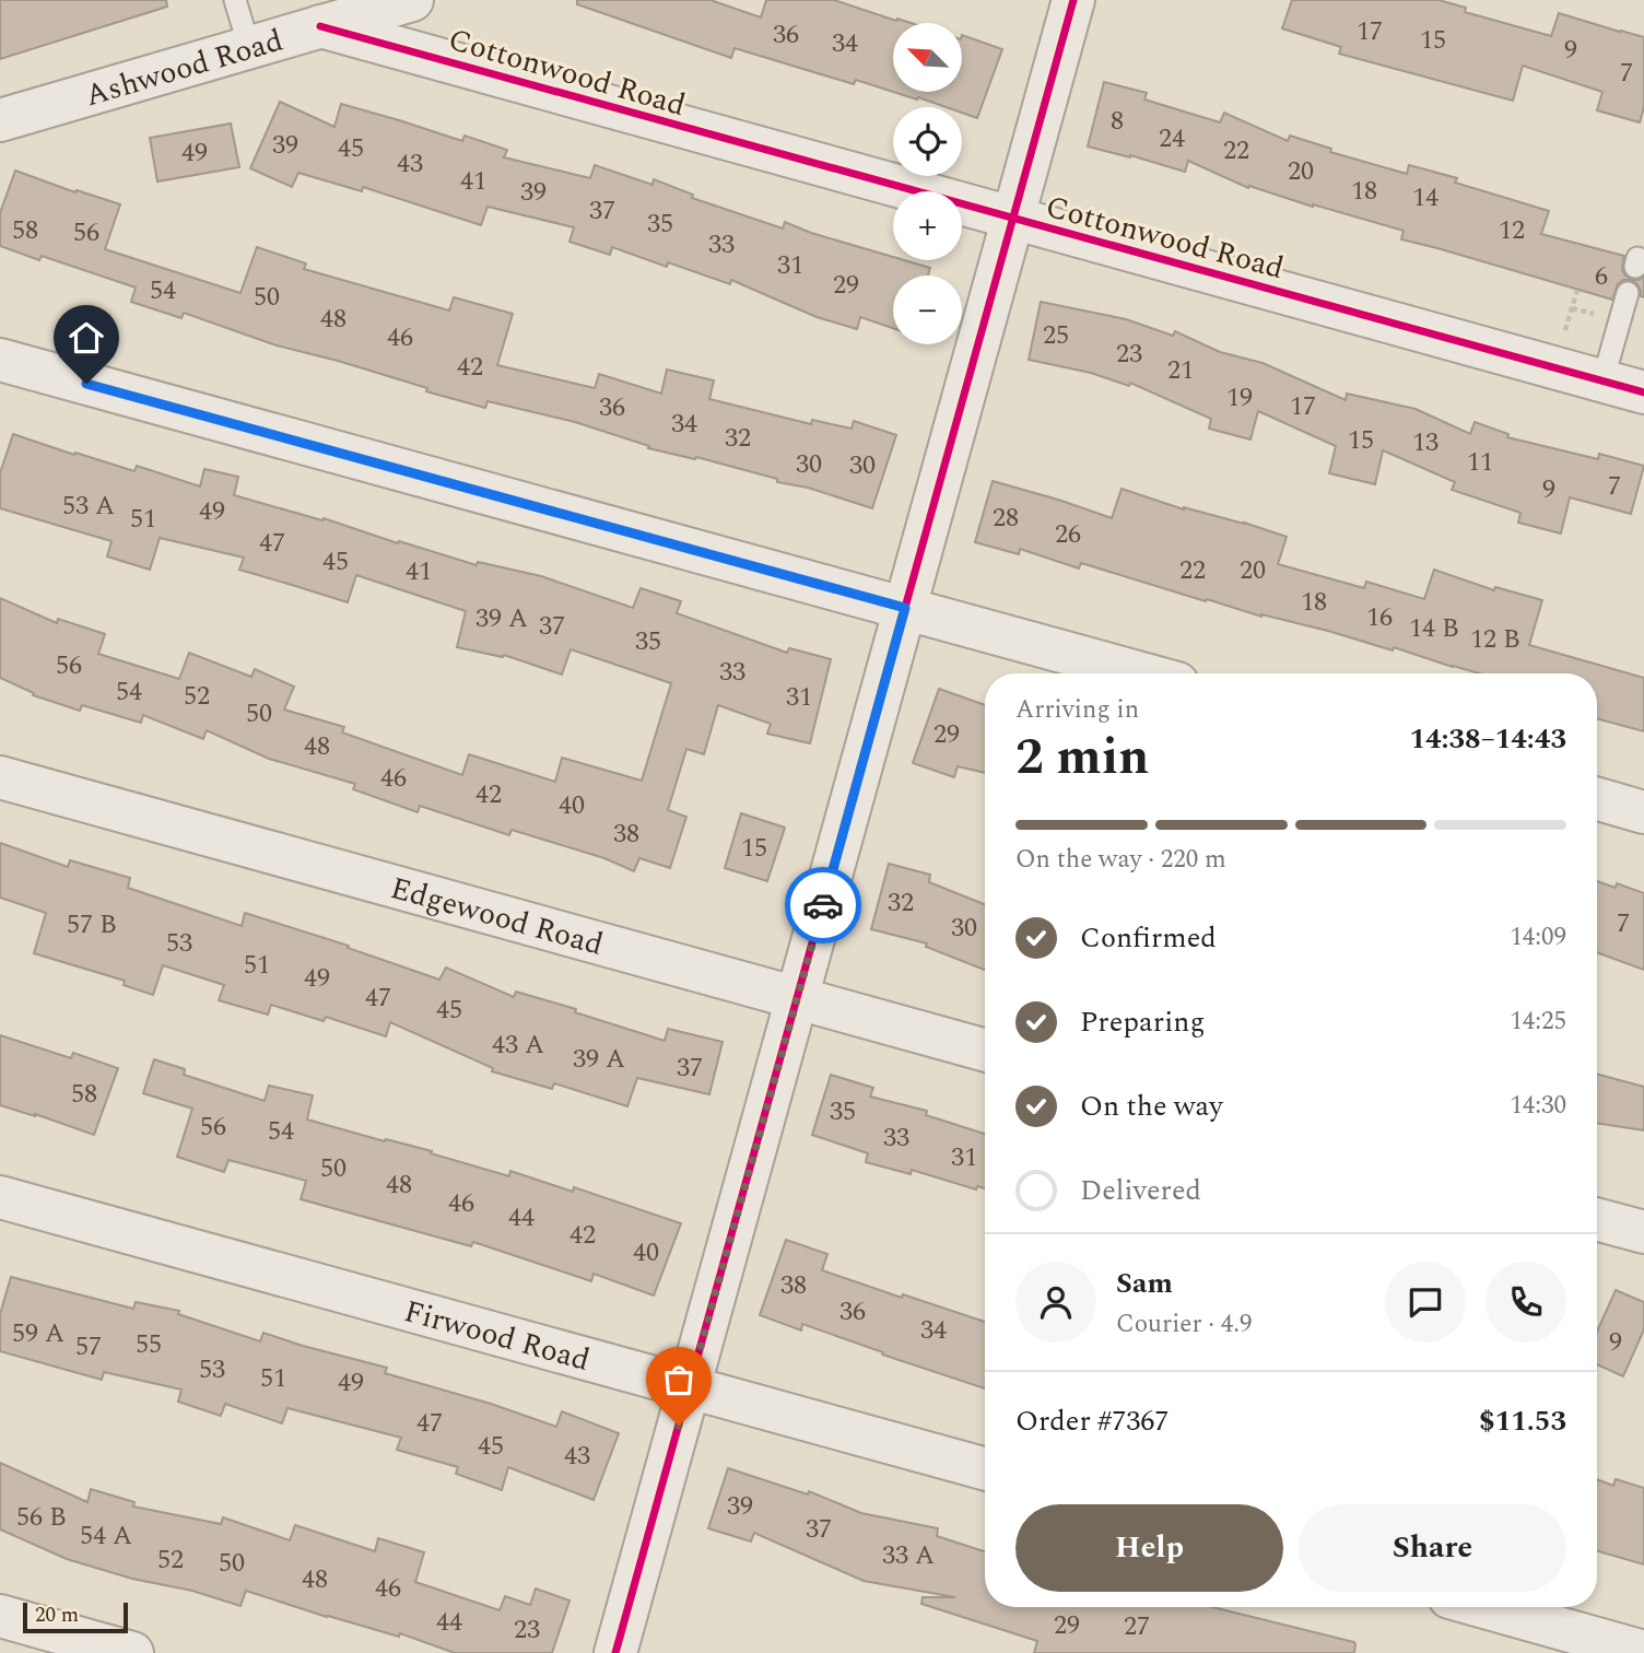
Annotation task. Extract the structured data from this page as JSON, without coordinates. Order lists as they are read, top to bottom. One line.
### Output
{"streets":{"street":["Ashwood Road","Cottonwood Road","Edgewood Road","Firwood Road"]},"crossings":[["Ashwood Road","Cottonwood Road"]],"house_numbers":["17","36","15","34","9","7","8","24","39","45","22","49","43","20","41","18","39","14","37","35","58","12","56","33","31","6","29","54","50","48","25","46","23","42","21","19","17","36","34","32","15","13","11","30","30","7","9","53 A","49","28","51","26","47","45","22","20","41","18","16","39 A","37","14 B","12 B","35","56","33","54","52","31","50","29","48","46","42","40","38","15","32","7","57 B","30","53","51","49","47","45","43 A","39 A","37","58","35","56","54","33","31","50","48","46","44","42","40","38","36","34","59 A","9","55","57","53","51","49","47","45","43","39","56 B","37","54 A","33 A","52","50","48","46","44","29","27","23"],"scale_bar":"20 m","north":"top left","page":{"map_buttons":["+","−"],"heading":["2 min","Arriving in","14:38–14:43"],"panel":["Sam","Courier · 4.9","Order #7367","$11.53"],"bar":"On the way · 220 m","list":[["Confirmed","14:09"],["Preparing","14:25"],["On the way","14:30"],"Delivered"],"buttons":["Help","Share"],"scale":"20 m"}}
